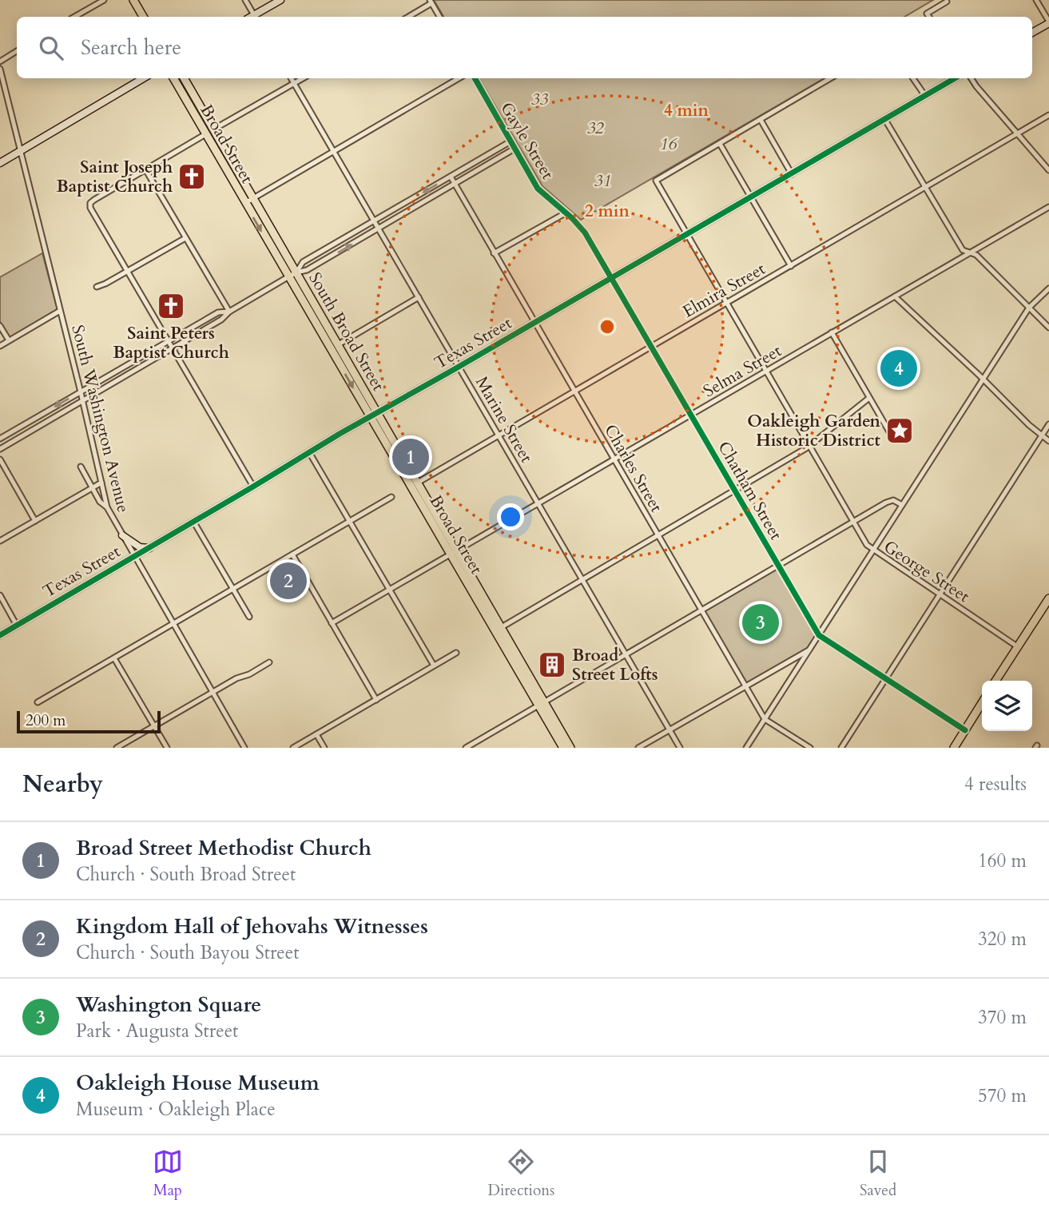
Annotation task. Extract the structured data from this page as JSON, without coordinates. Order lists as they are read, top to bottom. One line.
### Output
{"streets":{"main road":["Broad Street","South Broad Street"],"street":["Gayle Street","Elmira Street","Texas Street","Selma Street","South Washington Avenue","Marine Street","Charles Street","Chatham Street","George Street"]},"crossings":[["Gayle Street","Chatham Street"],["Broad Street","Elmira Street"],["Broad Street","South Broad Street"],["Broad Street","Texas Street"],["Broad Street","Selma Street"],["Elmira Street","Marine Street"],["Elmira Street","Charles Street"],["Elmira Street","Chatham Street"],["Elmira Street","George Street"],["South Broad Street","Texas Street"],["Texas Street","South Washington Avenue"],["Texas Street","Marine Street"],["Texas Street","Charles Street"],["Texas Street","Chatham Street"],["Texas Street","George Street"],["Selma Street","Marine Street"],["Selma Street","Charles Street"],["Selma Street","Chatham Street"],["Selma Street","George Street"]],"parks":["33","32","16","31"],"places":{"church":["Saint Joseph Baptist Church","Saint Peters Baptist Church"],"place":["Oakleigh Garden Historic District"],"building":["Broad Street Lofts"]},"scale_bar":"200 m","page":{"search":"Search here","pins":["4","1","2","3"],"scale":"200 m","heading":["Nearby","4 results"],"list":[{"mark":"1","name":"Broad Street Methodist Church","note":"Church · South Broad Street","value":"160 m"},{"mark":"2","name":"Kingdom Hall of Jehovahs Witnesses","note":"Church · South Bayou Street","value":"320 m"},{"mark":"3","name":"Washington Square","note":"Park · Augusta Street","value":"370 m"},{"mark":"4","name":"Oakleigh House Museum","note":"Museum · Oakleigh Place","value":"570 m"}],"nav":["Map","Directions","Saved"]},"rings":["4 min","2 min"]}
